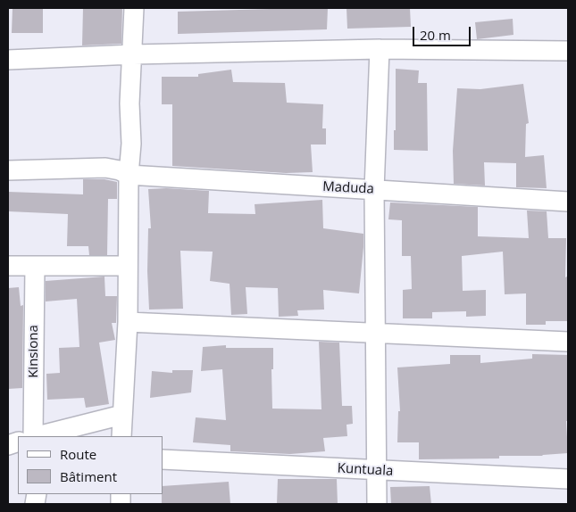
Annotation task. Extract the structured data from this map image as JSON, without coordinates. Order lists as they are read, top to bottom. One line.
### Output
{"streets":{"street":["Maduda","Kinsiona","Kuntuala"]},"legend":["Route","Bâtiment"],"scale_bar":"20 m"}
